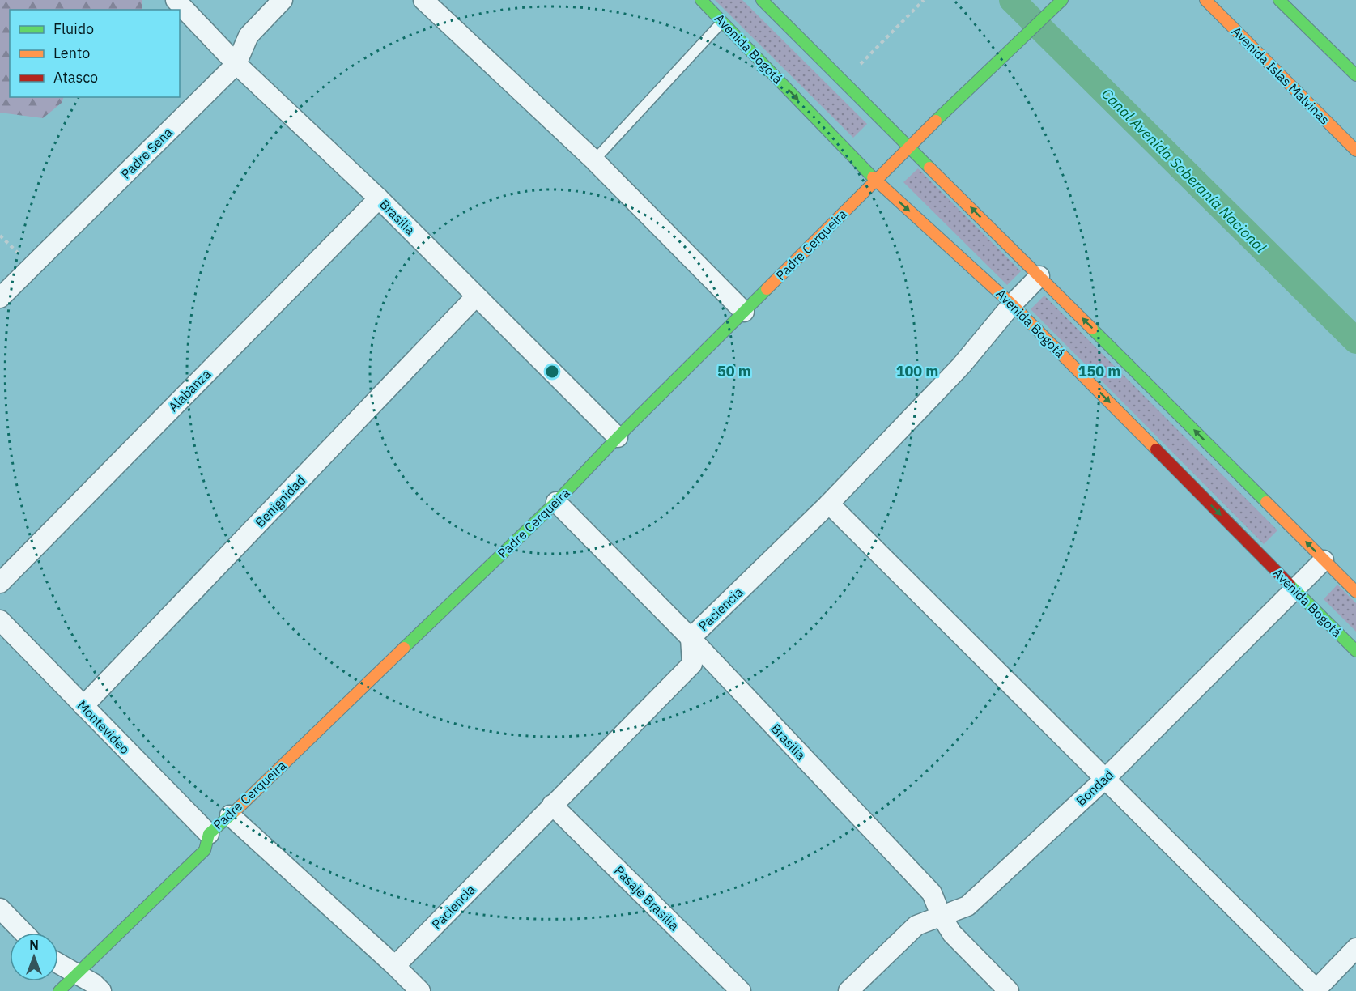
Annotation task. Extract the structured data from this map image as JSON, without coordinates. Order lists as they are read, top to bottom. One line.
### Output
{"streets":{"main road":["Avenida Bogotá","Avenida Islas Malvinas","Padre Cerqueira"],"street":["Padre Sena","Brasilia","Alabanza","Benignidad","Paciencia","Montevideo","Bondad","Pasaje Brasilia"]},"crossings":[["Avenida Bogotá","Padre Cerqueira"],["Avenida Bogotá","Paciencia"],["Avenida Bogotá","Bondad"],["Padre Sena","Brasilia"],["Brasilia","Padre Cerqueira"],["Brasilia","Alabanza"],["Brasilia","Benignidad"],["Brasilia","Paciencia"],["Brasilia","Bondad"],["Padre Cerqueira","Montevideo"],["Benignidad","Montevideo"],["Paciencia","Pasaje Brasilia"]],"water":["Canal Avenida Soberanía Nacional"],"legend":["Fluido","Lento","Atasco"],"north":"top","rings":["50 m","100 m","150 m"]}
